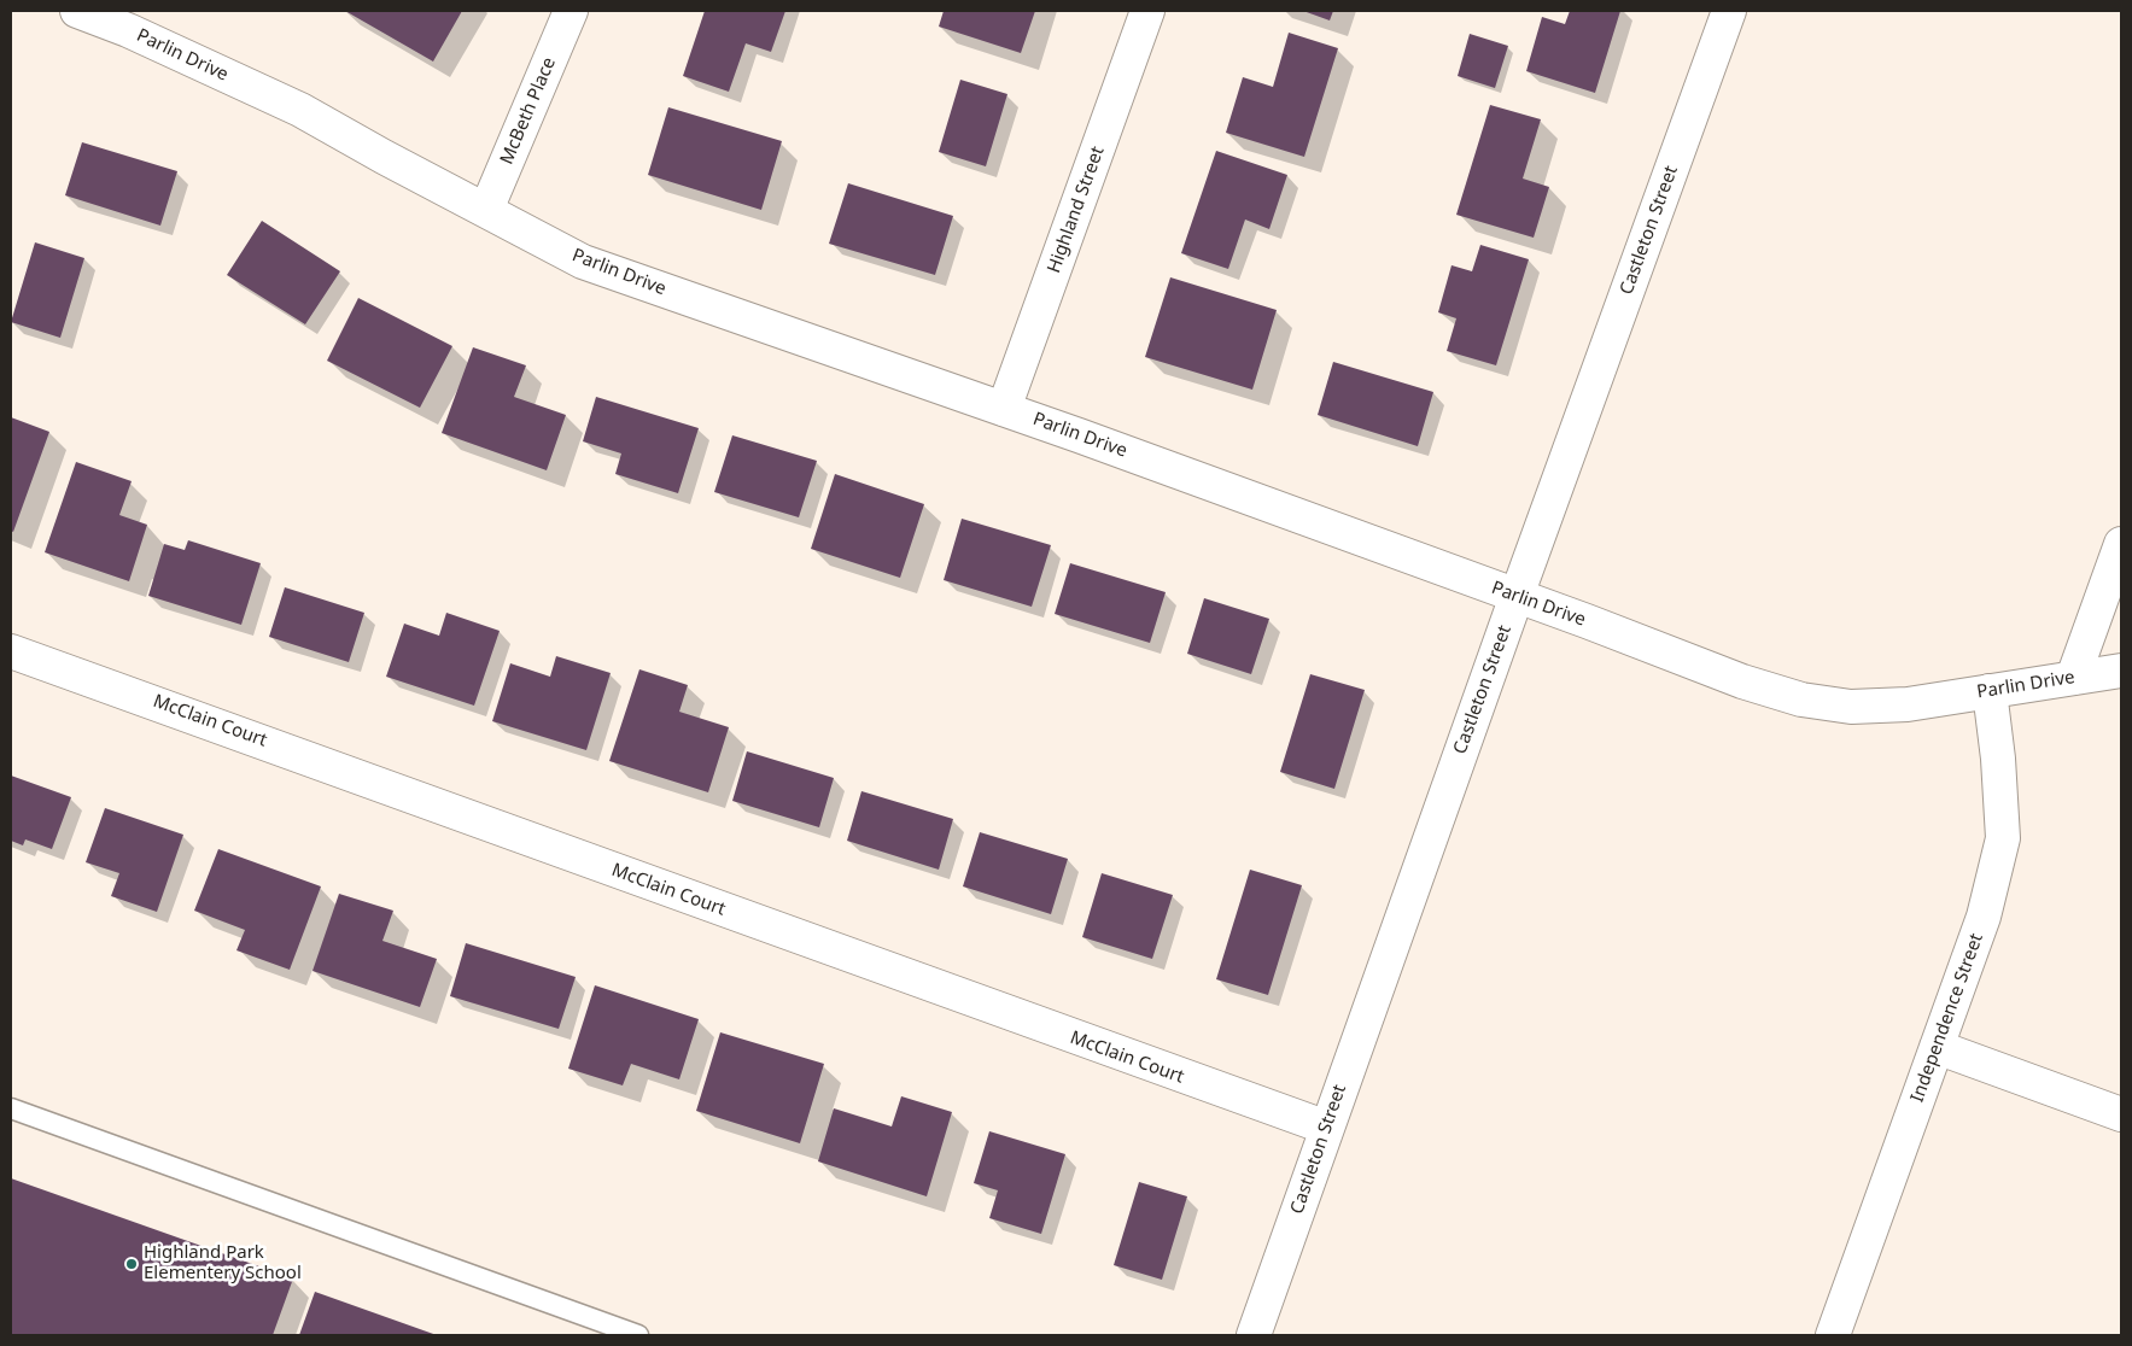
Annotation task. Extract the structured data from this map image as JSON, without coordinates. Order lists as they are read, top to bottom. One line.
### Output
{"streets":{"street":["Parlin Drive","McBeth Place","Highland Street","Castleton Street","McClain Court","Independence Street"]},"crossings":[["Parlin Drive","McBeth Place"],["Parlin Drive","Highland Street"],["Parlin Drive","Castleton Street"],["Parlin Drive","Independence Street"],["Castleton Street","McClain Court"]],"places":["Highland Park Elementery School"]}
